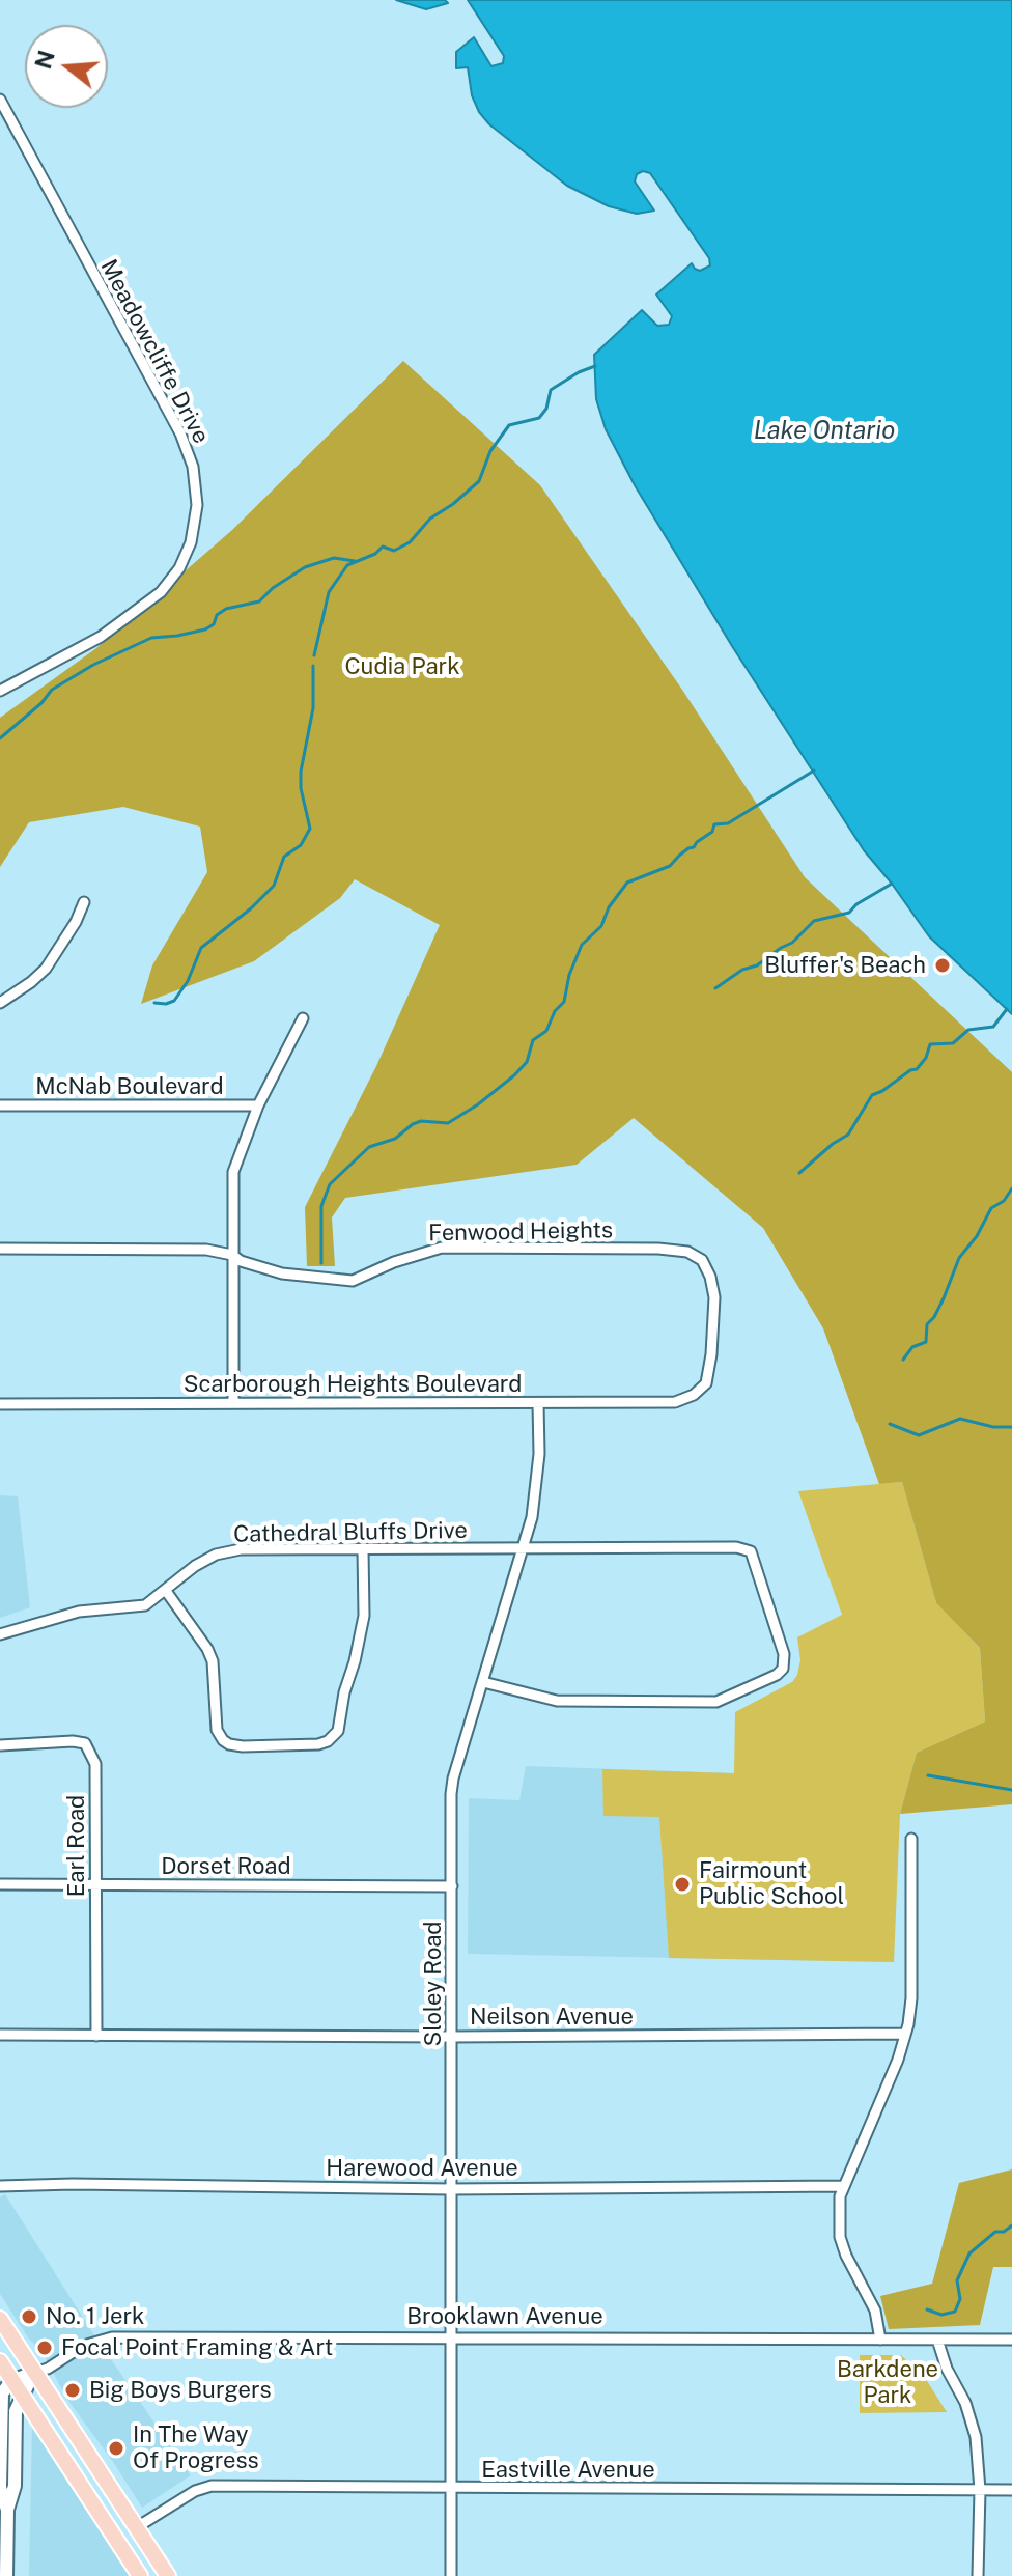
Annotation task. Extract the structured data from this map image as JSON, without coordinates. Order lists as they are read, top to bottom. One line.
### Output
{"streets":{"street":["Meadowcliffe Drive","McNab Boulevard","Fenwood Heights","Scarborough Heights Boulevard","Cathedral Bluffs Drive","Earl Road","Dorset Road","Sloley Road","Neilson Avenue","Harewood Avenue","Brooklawn Avenue","Eastville Avenue"]},"crossings":[["Fenwood Heights","Scarborough Heights Boulevard"],["Scarborough Heights Boulevard","Sloley Road"],["Cathedral Bluffs Drive","Sloley Road"],["Earl Road","Dorset Road"],["Earl Road","Neilson Avenue"],["Dorset Road","Sloley Road"],["Sloley Road","Neilson Avenue"],["Sloley Road","Harewood Avenue"],["Sloley Road","Brooklawn Avenue"],["Sloley Road","Eastville Avenue"]],"water":["Lake Ontario"],"parks":["Cudia Park","Barkdene Park"],"places":["Bluffer's Beach","Fairmount Public School","No. 1 Jerk","Focal Point Framing & Art","Big Boys Burgers","In The Way Of Progress"],"north":"left"}
